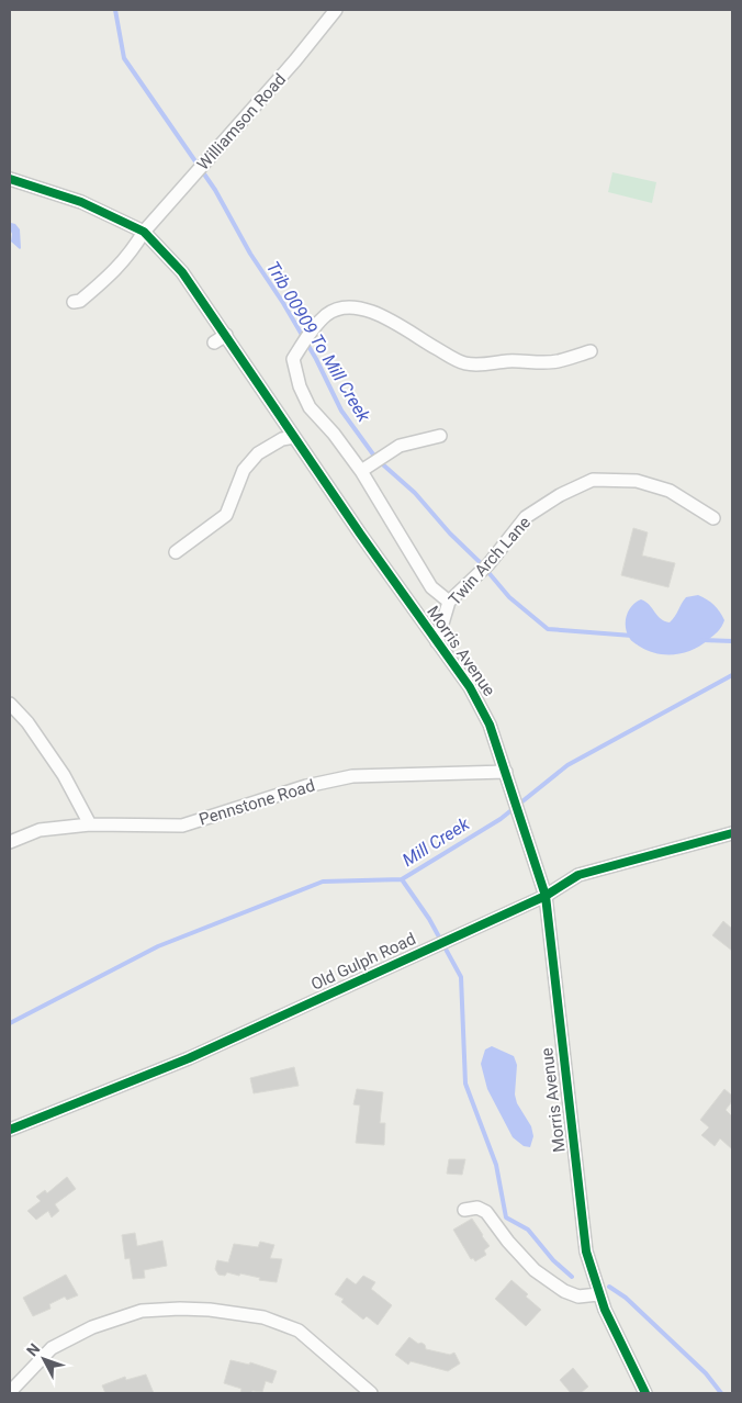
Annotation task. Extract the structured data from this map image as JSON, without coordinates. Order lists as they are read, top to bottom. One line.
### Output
{"streets":{"street":["Williamson Road","Twin Arch Lane","Morris Avenue","Pennstone Road","Old Gulph Road"]},"crossings":[["Williamson Road","Morris Avenue"],["Twin Arch Lane","Morris Avenue"],["Morris Avenue","Pennstone Road"],["Morris Avenue","Old Gulph Road"]],"water":["Trib 00909 To Mill Creek","Mill Creek"],"north":"top left"}
